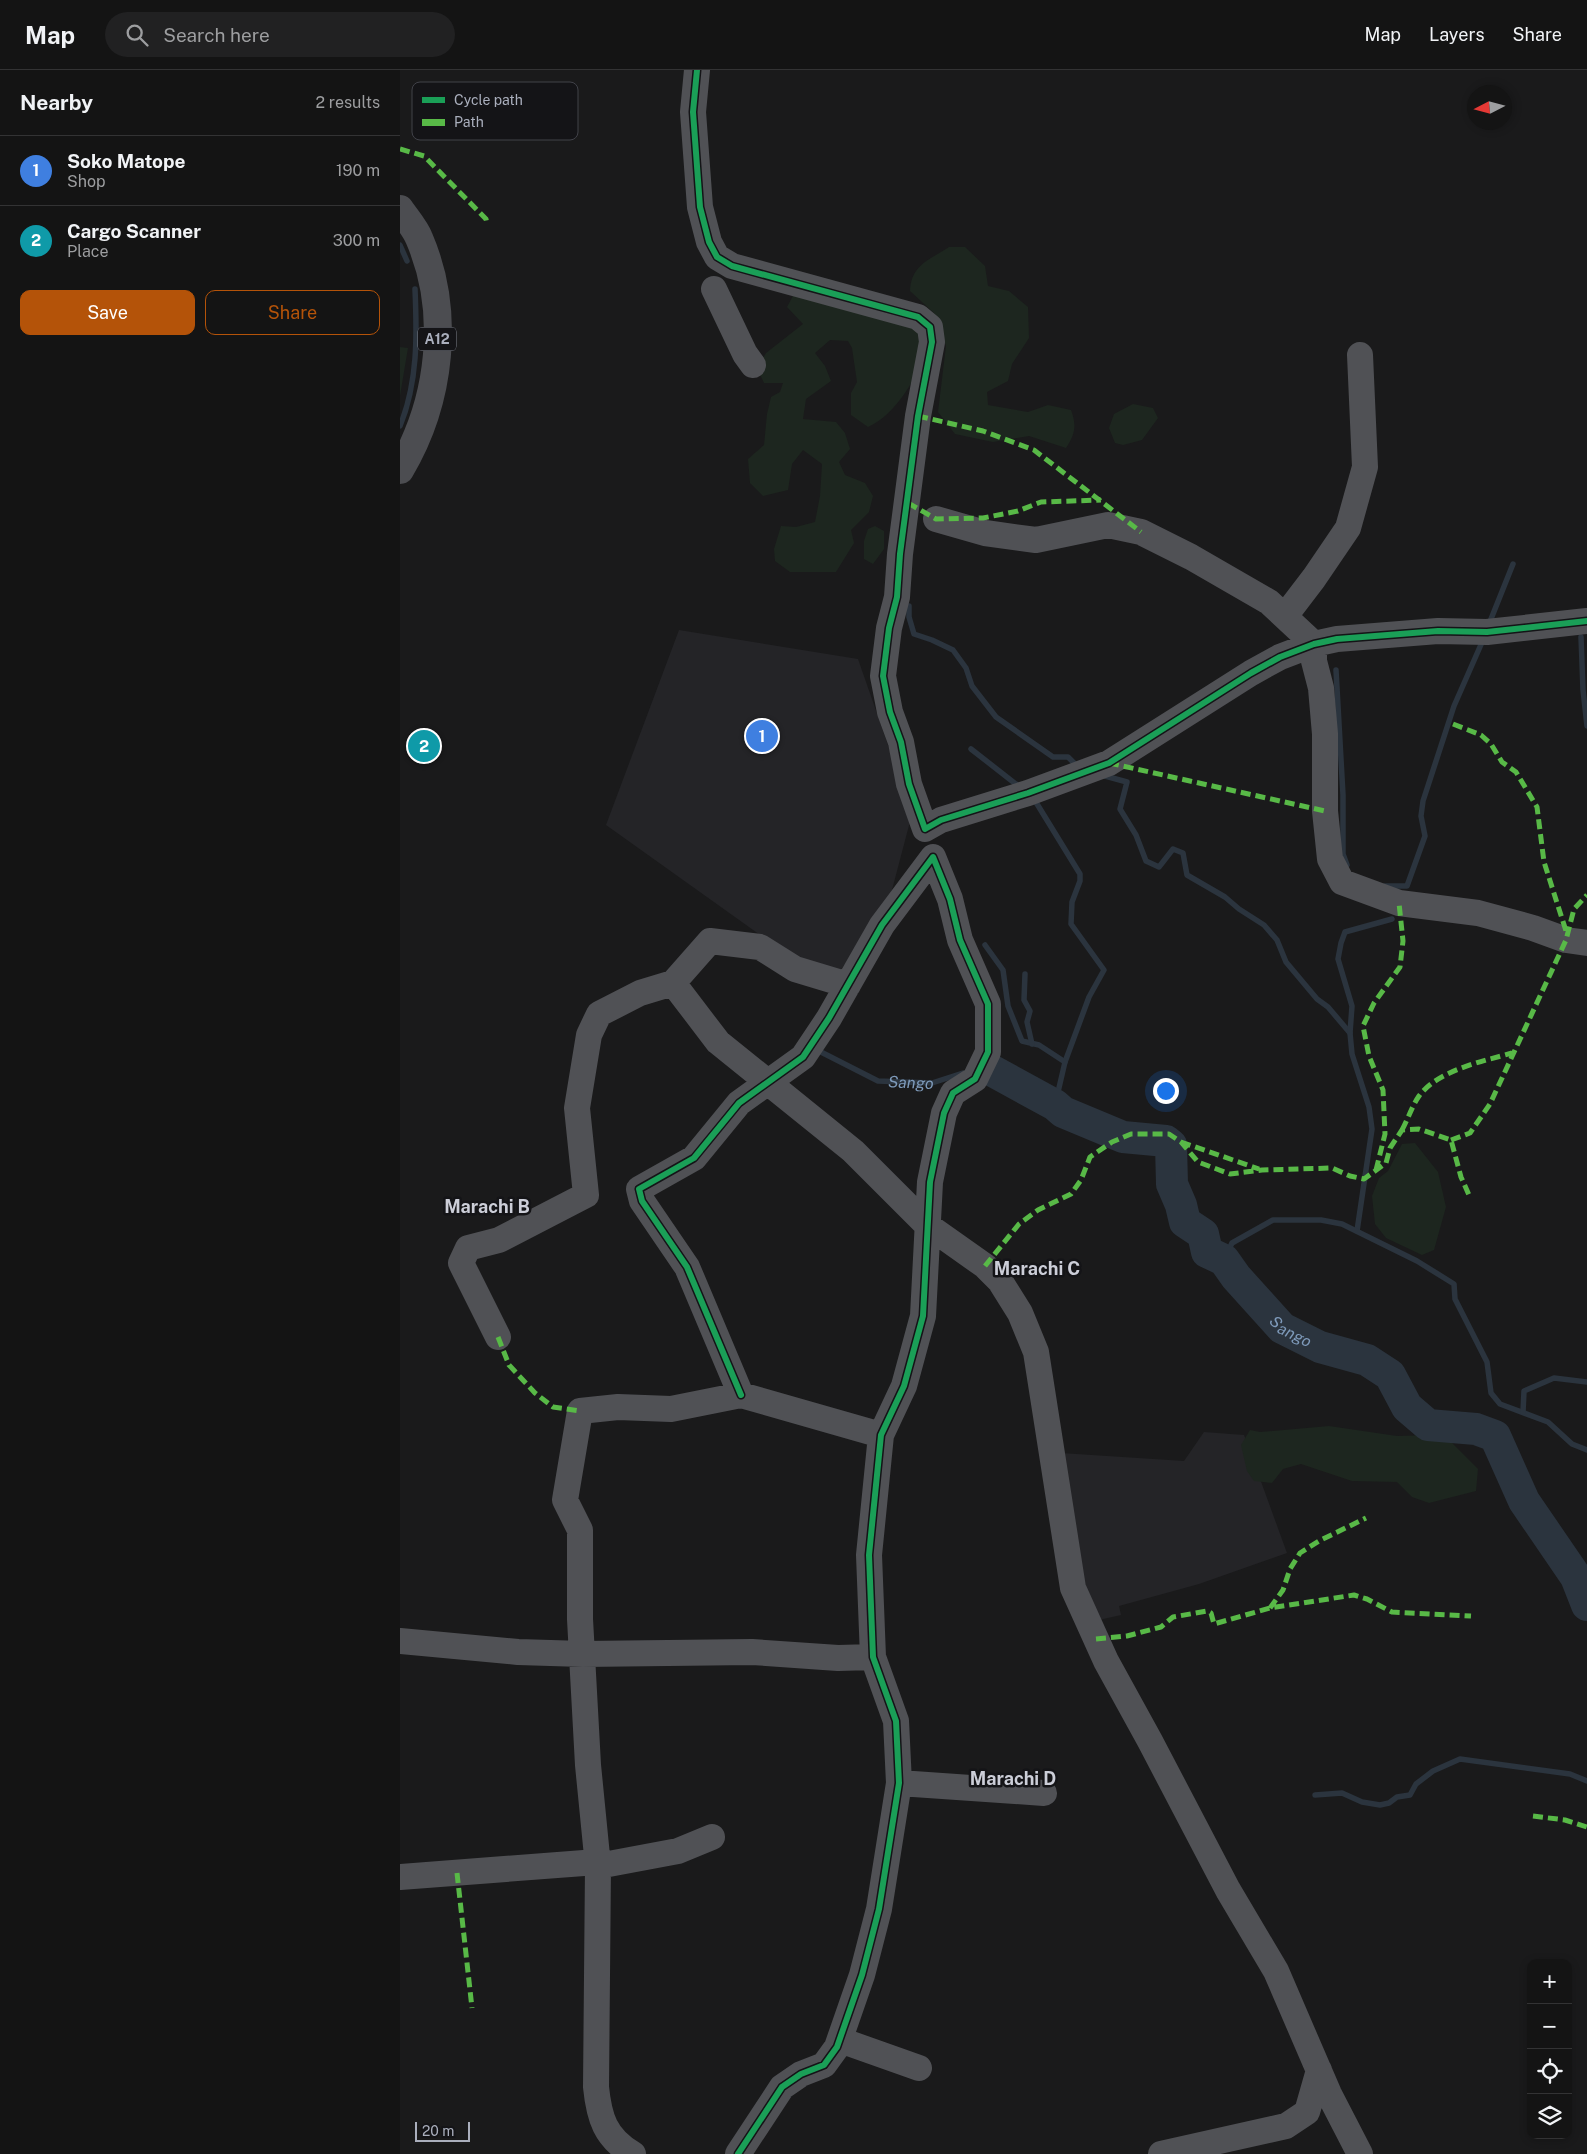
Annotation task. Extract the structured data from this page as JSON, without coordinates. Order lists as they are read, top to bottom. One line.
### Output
{"streets":{"highway":["A12"]},"districts":["Marachi B","Marachi C","Marachi D"],"water":["Sango"],"legend":["Cycle path","Path"],"scale_bar":"20 m","north":"left","page":{"header":"Map","search":"Search here","nav":["Map","Layers","Share"],"heading":["Nearby","2 results"],"list":[{"mark":"1","name":"Soko Matope","note":"Shop","value":"190 m"},{"mark":"2","name":"Cargo Scanner","note":"Place","value":"300 m"}],"buttons":["Save","Share"],"pins":["1","2"],"map_buttons":["+","−"],"scale":"20 m"}}
